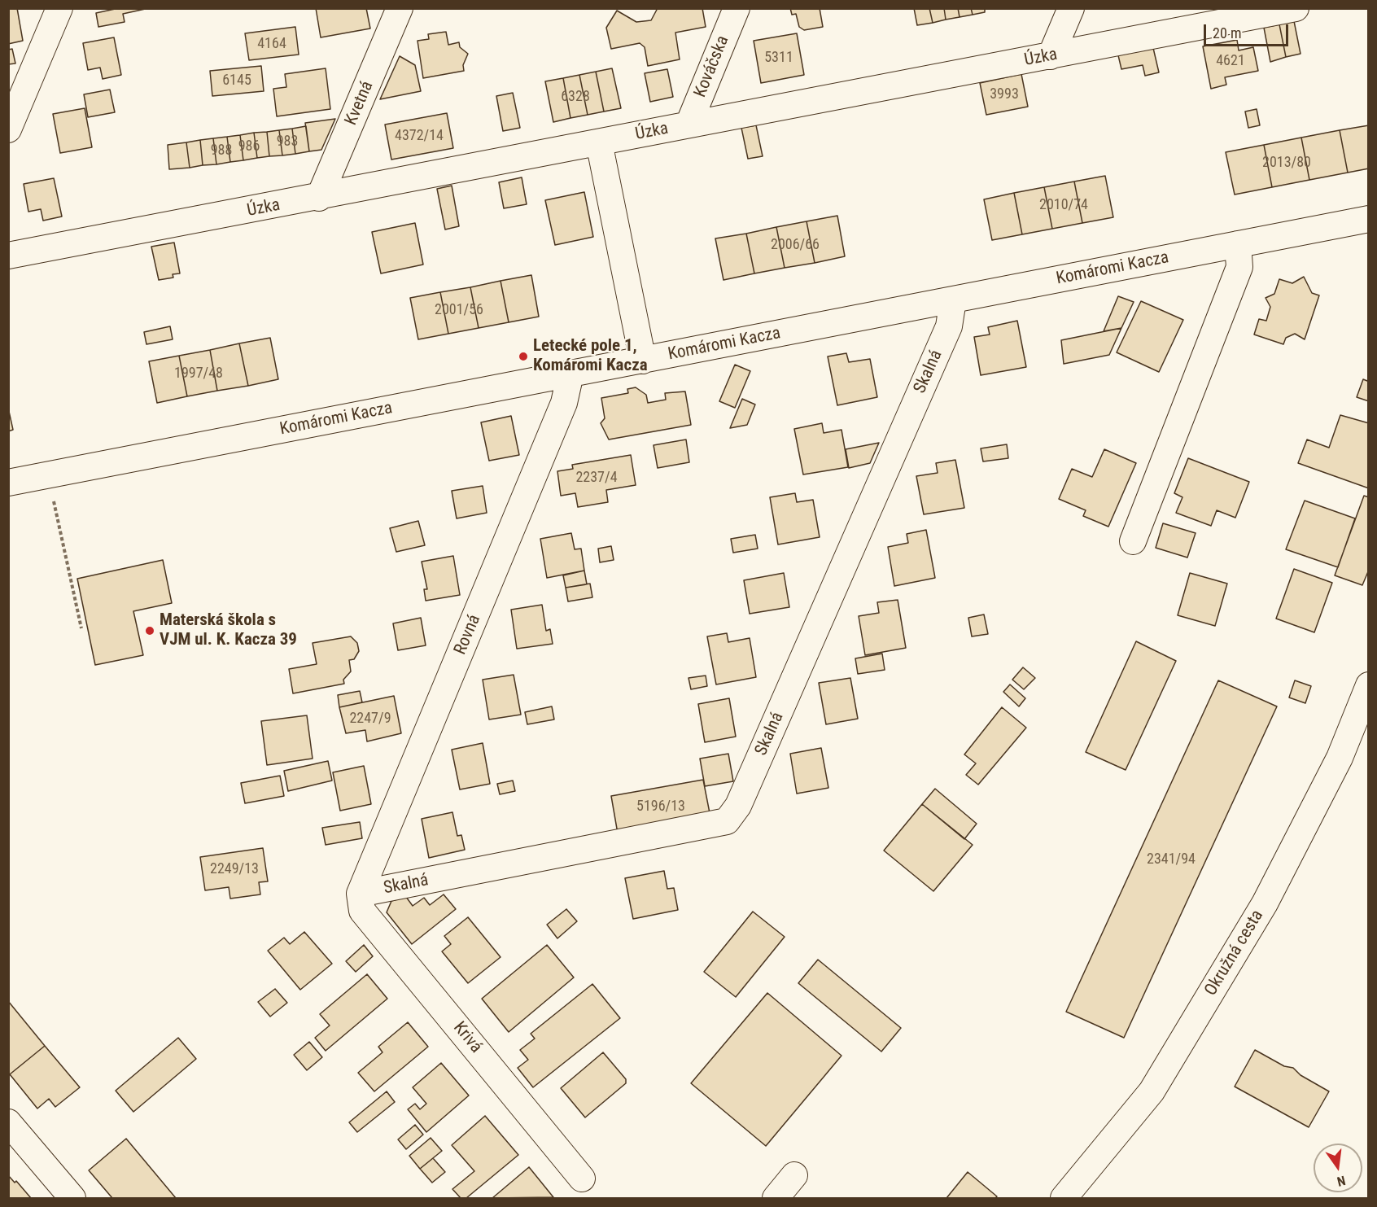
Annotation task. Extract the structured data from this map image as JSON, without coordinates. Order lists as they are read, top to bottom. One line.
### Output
{"streets":{"street":["Úzka","Kováčska","Kvetná","Komáromi Kacza","Skalná","Rovná","Okružná cesta","Krivá"]},"crossings":[["Úzka","Kováčska"],["Úzka","Kvetná"],["Komáromi Kacza","Skalná"],["Komáromi Kacza","Rovná"],["Skalná","Rovná"],["Skalná","Krivá"],["Rovná","Krivá"]],"places":["Letecké pole 1, Komáromi Kacza","Materská škola s VJM ul. K. Kacza 39"],"house_numbers":["4164","5311","4621","6145","3993","6328","4372/14","983","986","988","2013/80","2010/74","2006/66","2001/56","1997/48","2237/4","2247/9","5196/13","2341/94","2249/13"],"scale_bar":"20 m","north":"bottom"}
